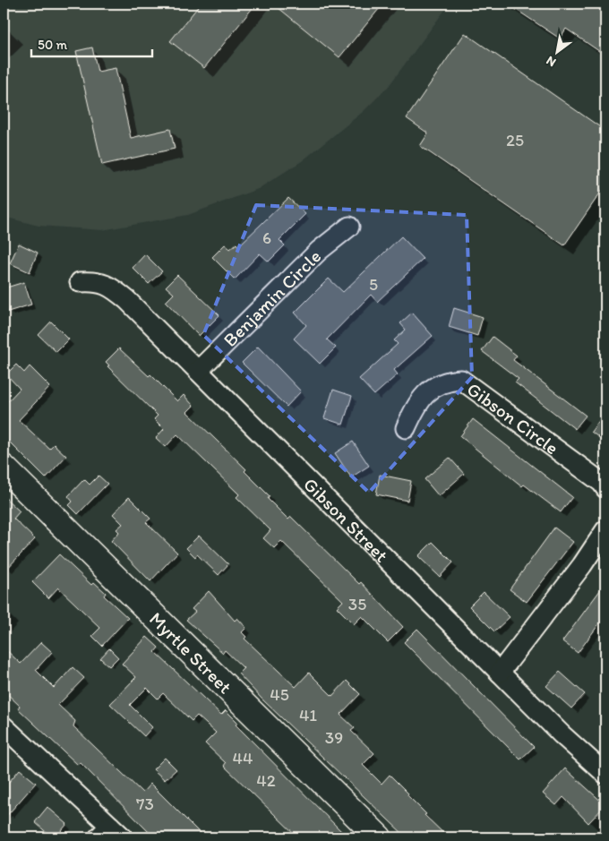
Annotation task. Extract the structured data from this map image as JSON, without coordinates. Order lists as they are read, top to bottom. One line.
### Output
{"streets":{"street":["Benjamin Circle","Gibson Circle","Gibson Street","Myrtle Street"]},"crossings":[["Benjamin Circle","Gibson Street"]],"house_numbers":["25","6","5","35","45","41","39","44","42","73"],"scale_bar":"50 m","north":"bottom left"}
